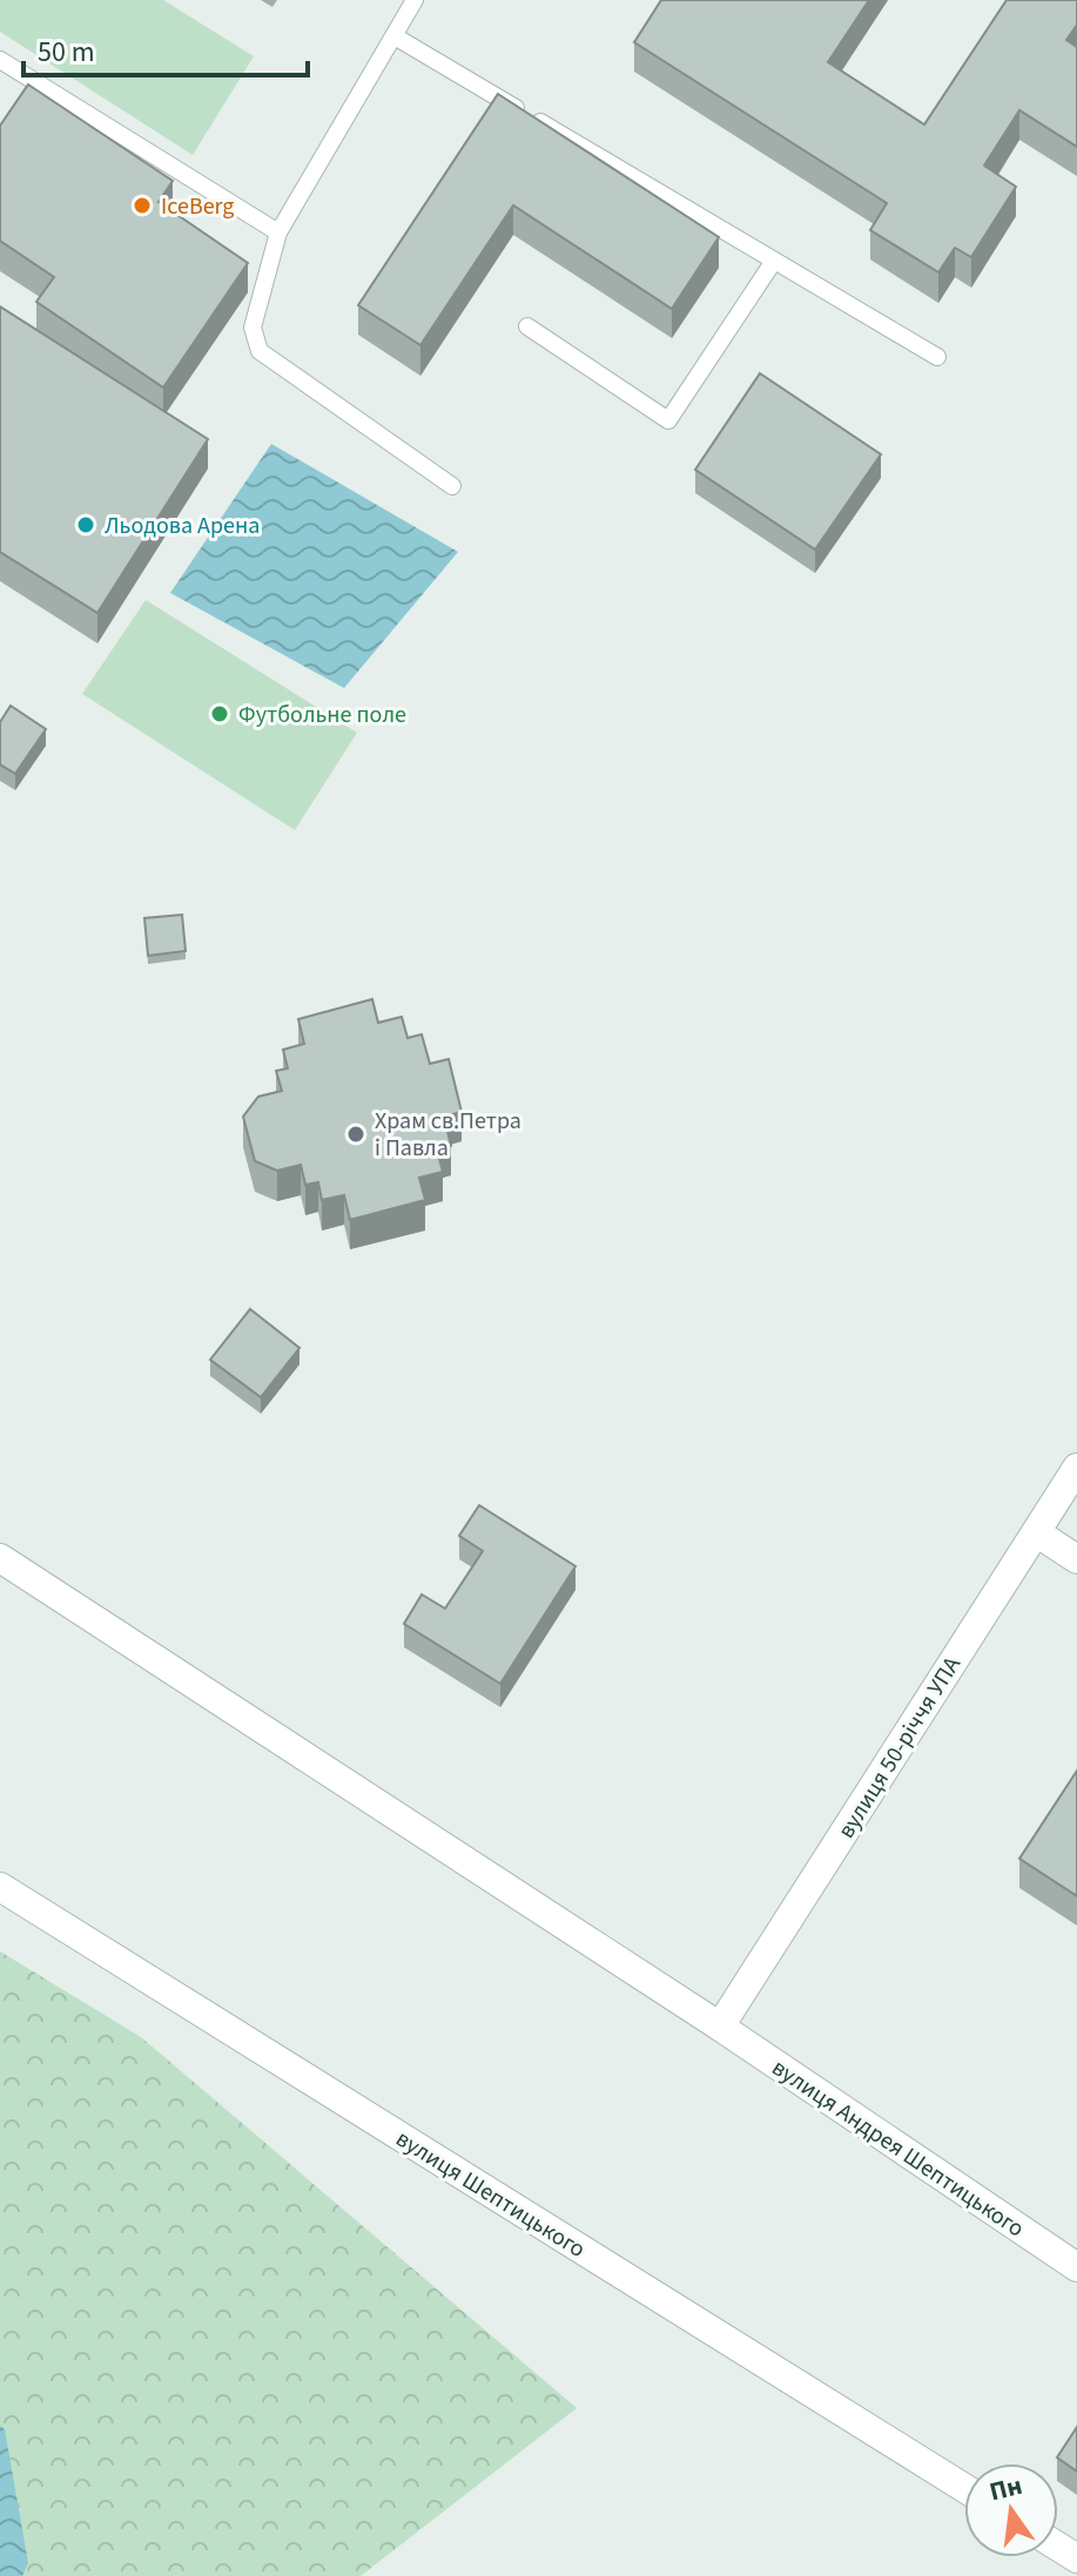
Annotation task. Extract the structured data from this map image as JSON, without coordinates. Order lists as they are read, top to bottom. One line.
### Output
{"streets":{"street":["вулиця 50-річчя УПА","вулиця Андрея Шептицького","вулиця Шептицького"]},"crossings":[["вулиця 50-річчя УПА","вулиця Андрея Шептицького"]],"places":["IceBerg","Льодова Арена","Футбольне поле","Храм св.Петра і Павла"],"scale_bar":"50 m","north":"top"}
